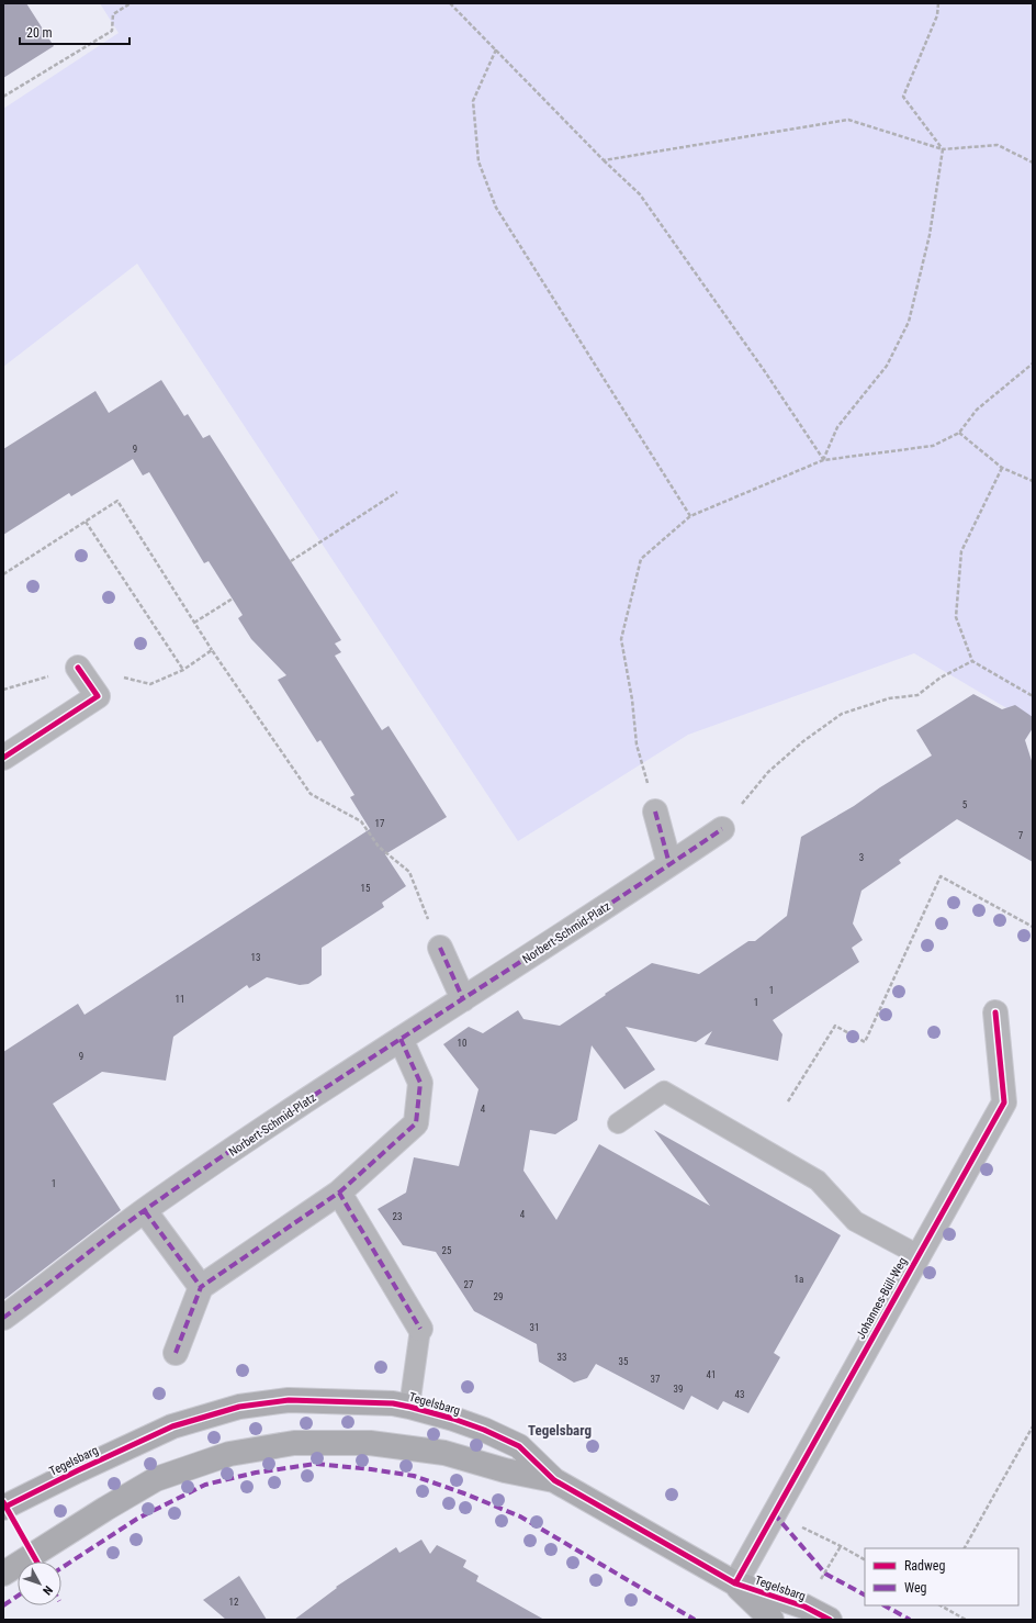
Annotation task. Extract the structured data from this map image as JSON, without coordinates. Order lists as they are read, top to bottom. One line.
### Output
{"streets":{"street":["Norbert-Schmid-Platz","Johannes-Büll-Weg","Tegelsbarg"]},"crossings":[["Johannes-Büll-Weg","Tegelsbarg"]],"districts":["Tegelsbarg"],"house_numbers":["9","5","17","7","3","15","13","1","11","1","10","9","4","1","4","23","25","1a","27","29","31","33","35","41","37","39","43","12"],"legend":["Radweg","Weg"],"scale_bar":"20 m","north":"bottom right"}
